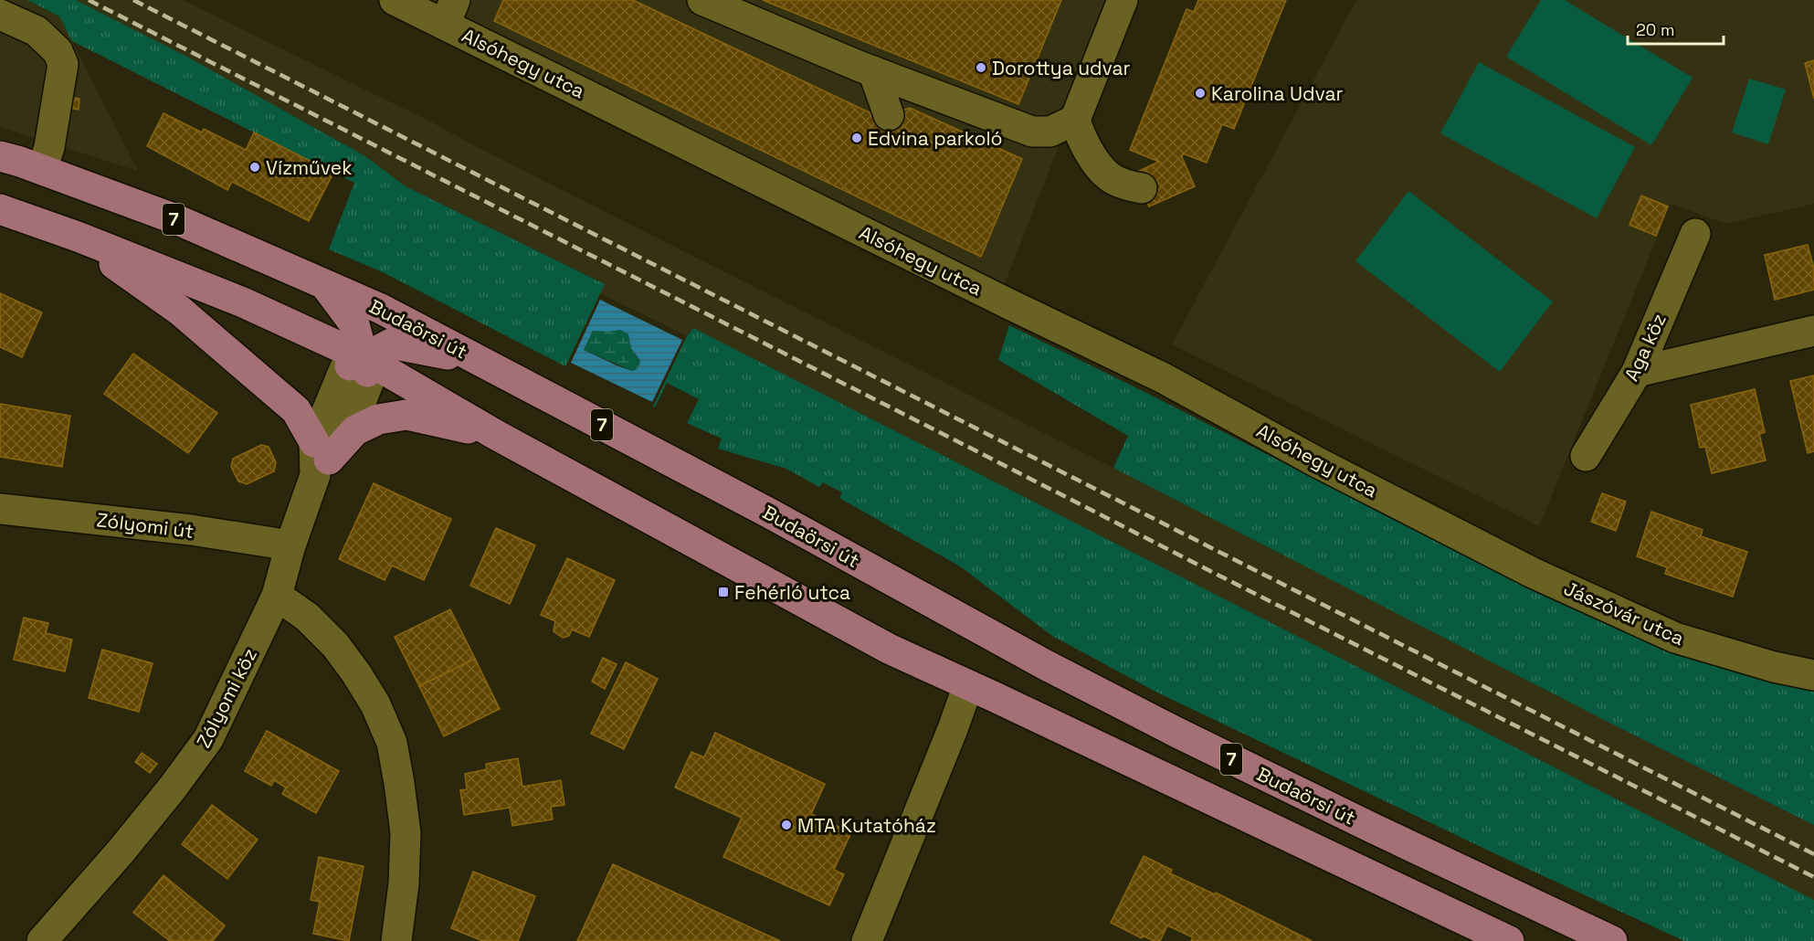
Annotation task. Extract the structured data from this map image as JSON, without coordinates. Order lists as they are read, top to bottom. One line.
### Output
{"streets":{"main road":["7","Budaörsi út"],"street":["Alsóhegy utca","Aga köz","Zólyomi út","Jászóvár utca","Zólyomi köz"]},"crossings":[["Alsóhegy utca","Jászóvár utca"],["7","Zólyomi köz"],["Zólyomi út","Zólyomi köz"]],"places":{"other":["Dorottya udvar","Karolina Udvar","Edvina parkoló","Vízművek","MTA Kutatóház"],"transit":["Fehérló utca"]},"scale_bar":"20 m"}
